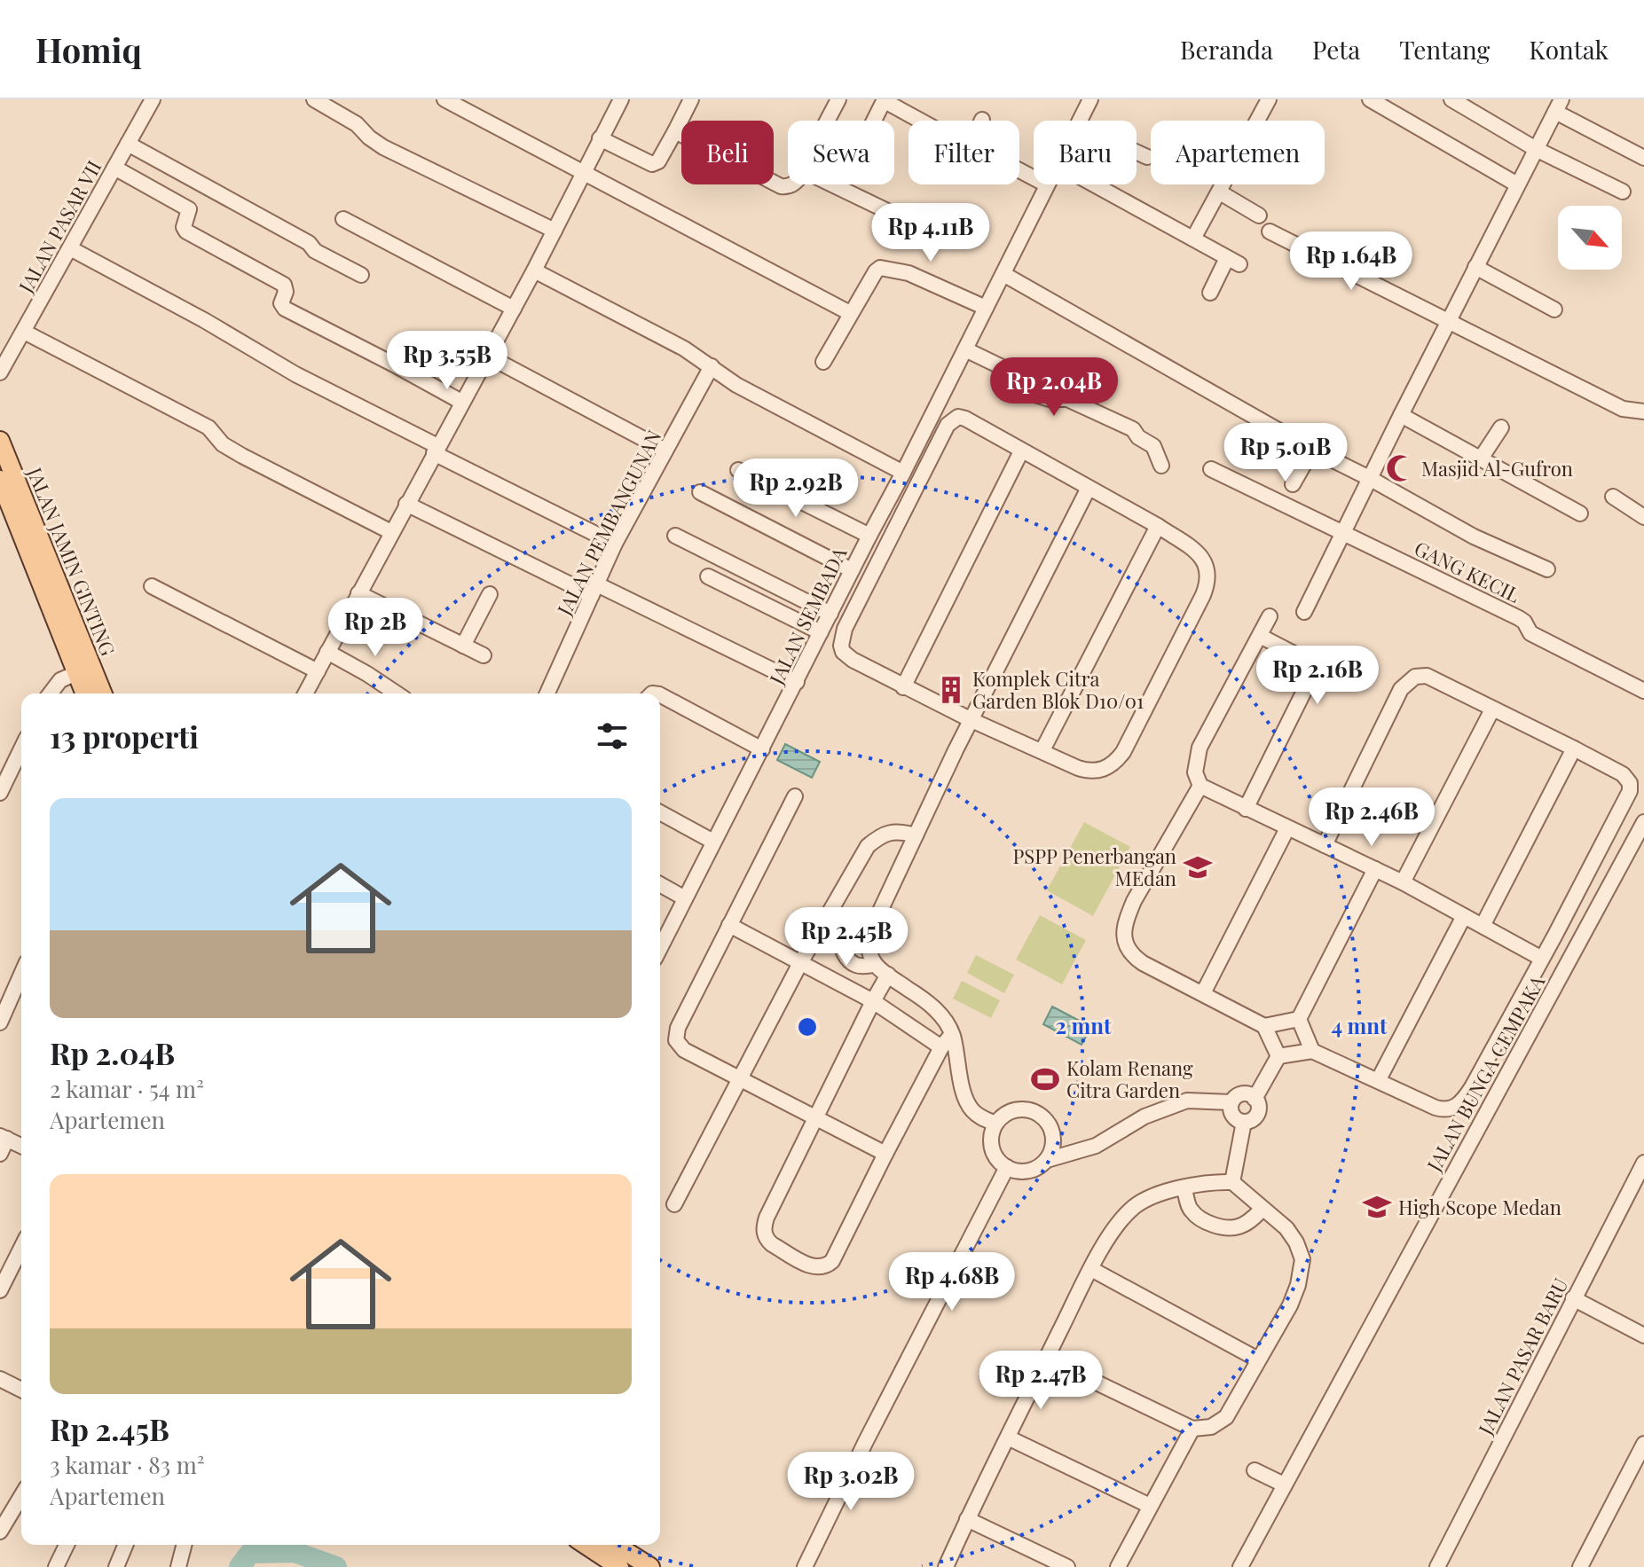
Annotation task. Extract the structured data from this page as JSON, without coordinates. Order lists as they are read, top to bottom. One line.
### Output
{"streets":{"main road":["JALAN JAMIN GINTING"],"street":["JALAN PASAR VII","JALAN PEMBANGUNAN","GANG KECIL","JALAN SEMBADA","JALAN BUNGA CEMPAKA","JALAN PASAR BARU"]},"places":{"mosque":["Masjid Al-Gufron"],"building":["Komplek Citra Garden Blok D10/01"],"school or university":["PSPP Penerbangan MEdan","High Scope Medan"],"sports":["Kolam Renang Citra Garden"]},"north":"bottom right","page":{"header":"Homiq","nav":["Beranda","Peta","Tentang","Kontak"],"chip":["Beli","Sewa","Filter","Baru","Apartemen"],"price":["Rp 4.11B","Rp 1.64B","Rp 3.55B","Rp 2.04B","Rp 5.01B","Rp 2.92B","Rp 2B","Rp 2.16B","Rp 2.46B","Rp 2.45B","Rp 4.68B","Rp 2.47B","Rp 3.02B"],"heading":"13 properti","list":[{"name":"Rp 2.04B","note":"2 kamar · 54 m² · Apartemen"},{"name":"Rp 2.45B","note":"3 kamar · 83 m² · Apartemen"}]},"rings":["2 mnt","4 mnt"]}
